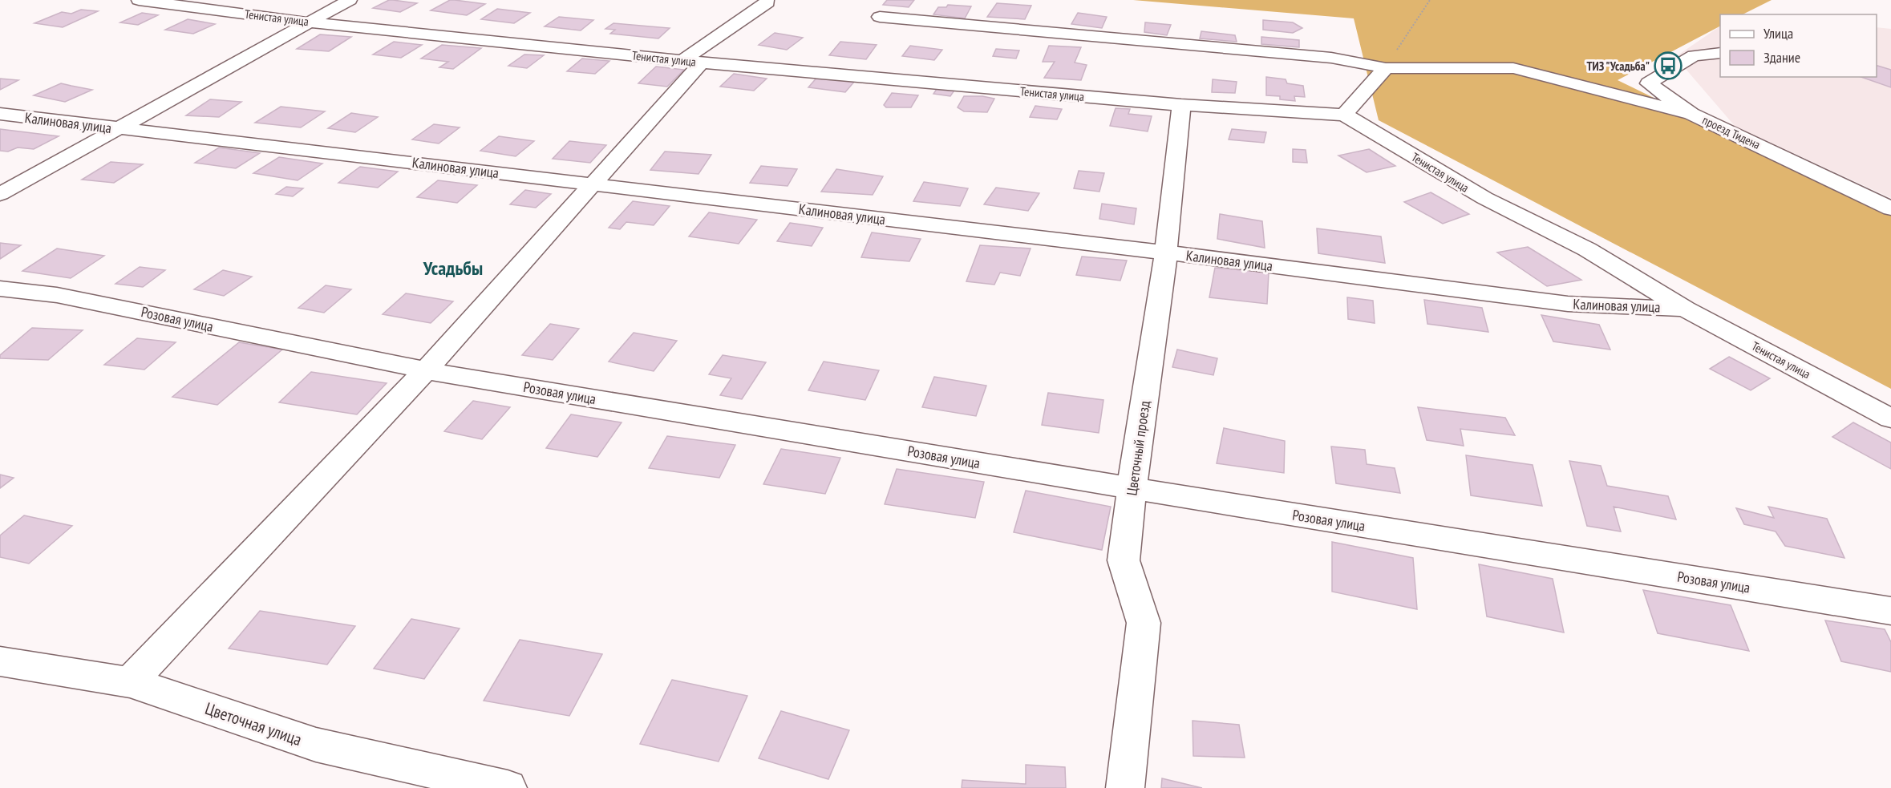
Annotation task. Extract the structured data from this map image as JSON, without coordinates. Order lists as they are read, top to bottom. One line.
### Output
{"streets":{"street":["Тенистая улица","Калиновая улица","проезд Тидена","Розовая улица","Цветочный проезд","Цветочная улица"]},"crossings":[["Тенистая улица","Калиновая улица"],["Тенистая улица","Цветочный проезд"],["Калиновая улица","Цветочный проезд"],["Розовая улица","Цветочный проезд"]],"districts":["Усадьбы"],"places":{"bus stop":["ТИЗ \"Усадьба\""]},"legend":["Улица","Здание"]}
